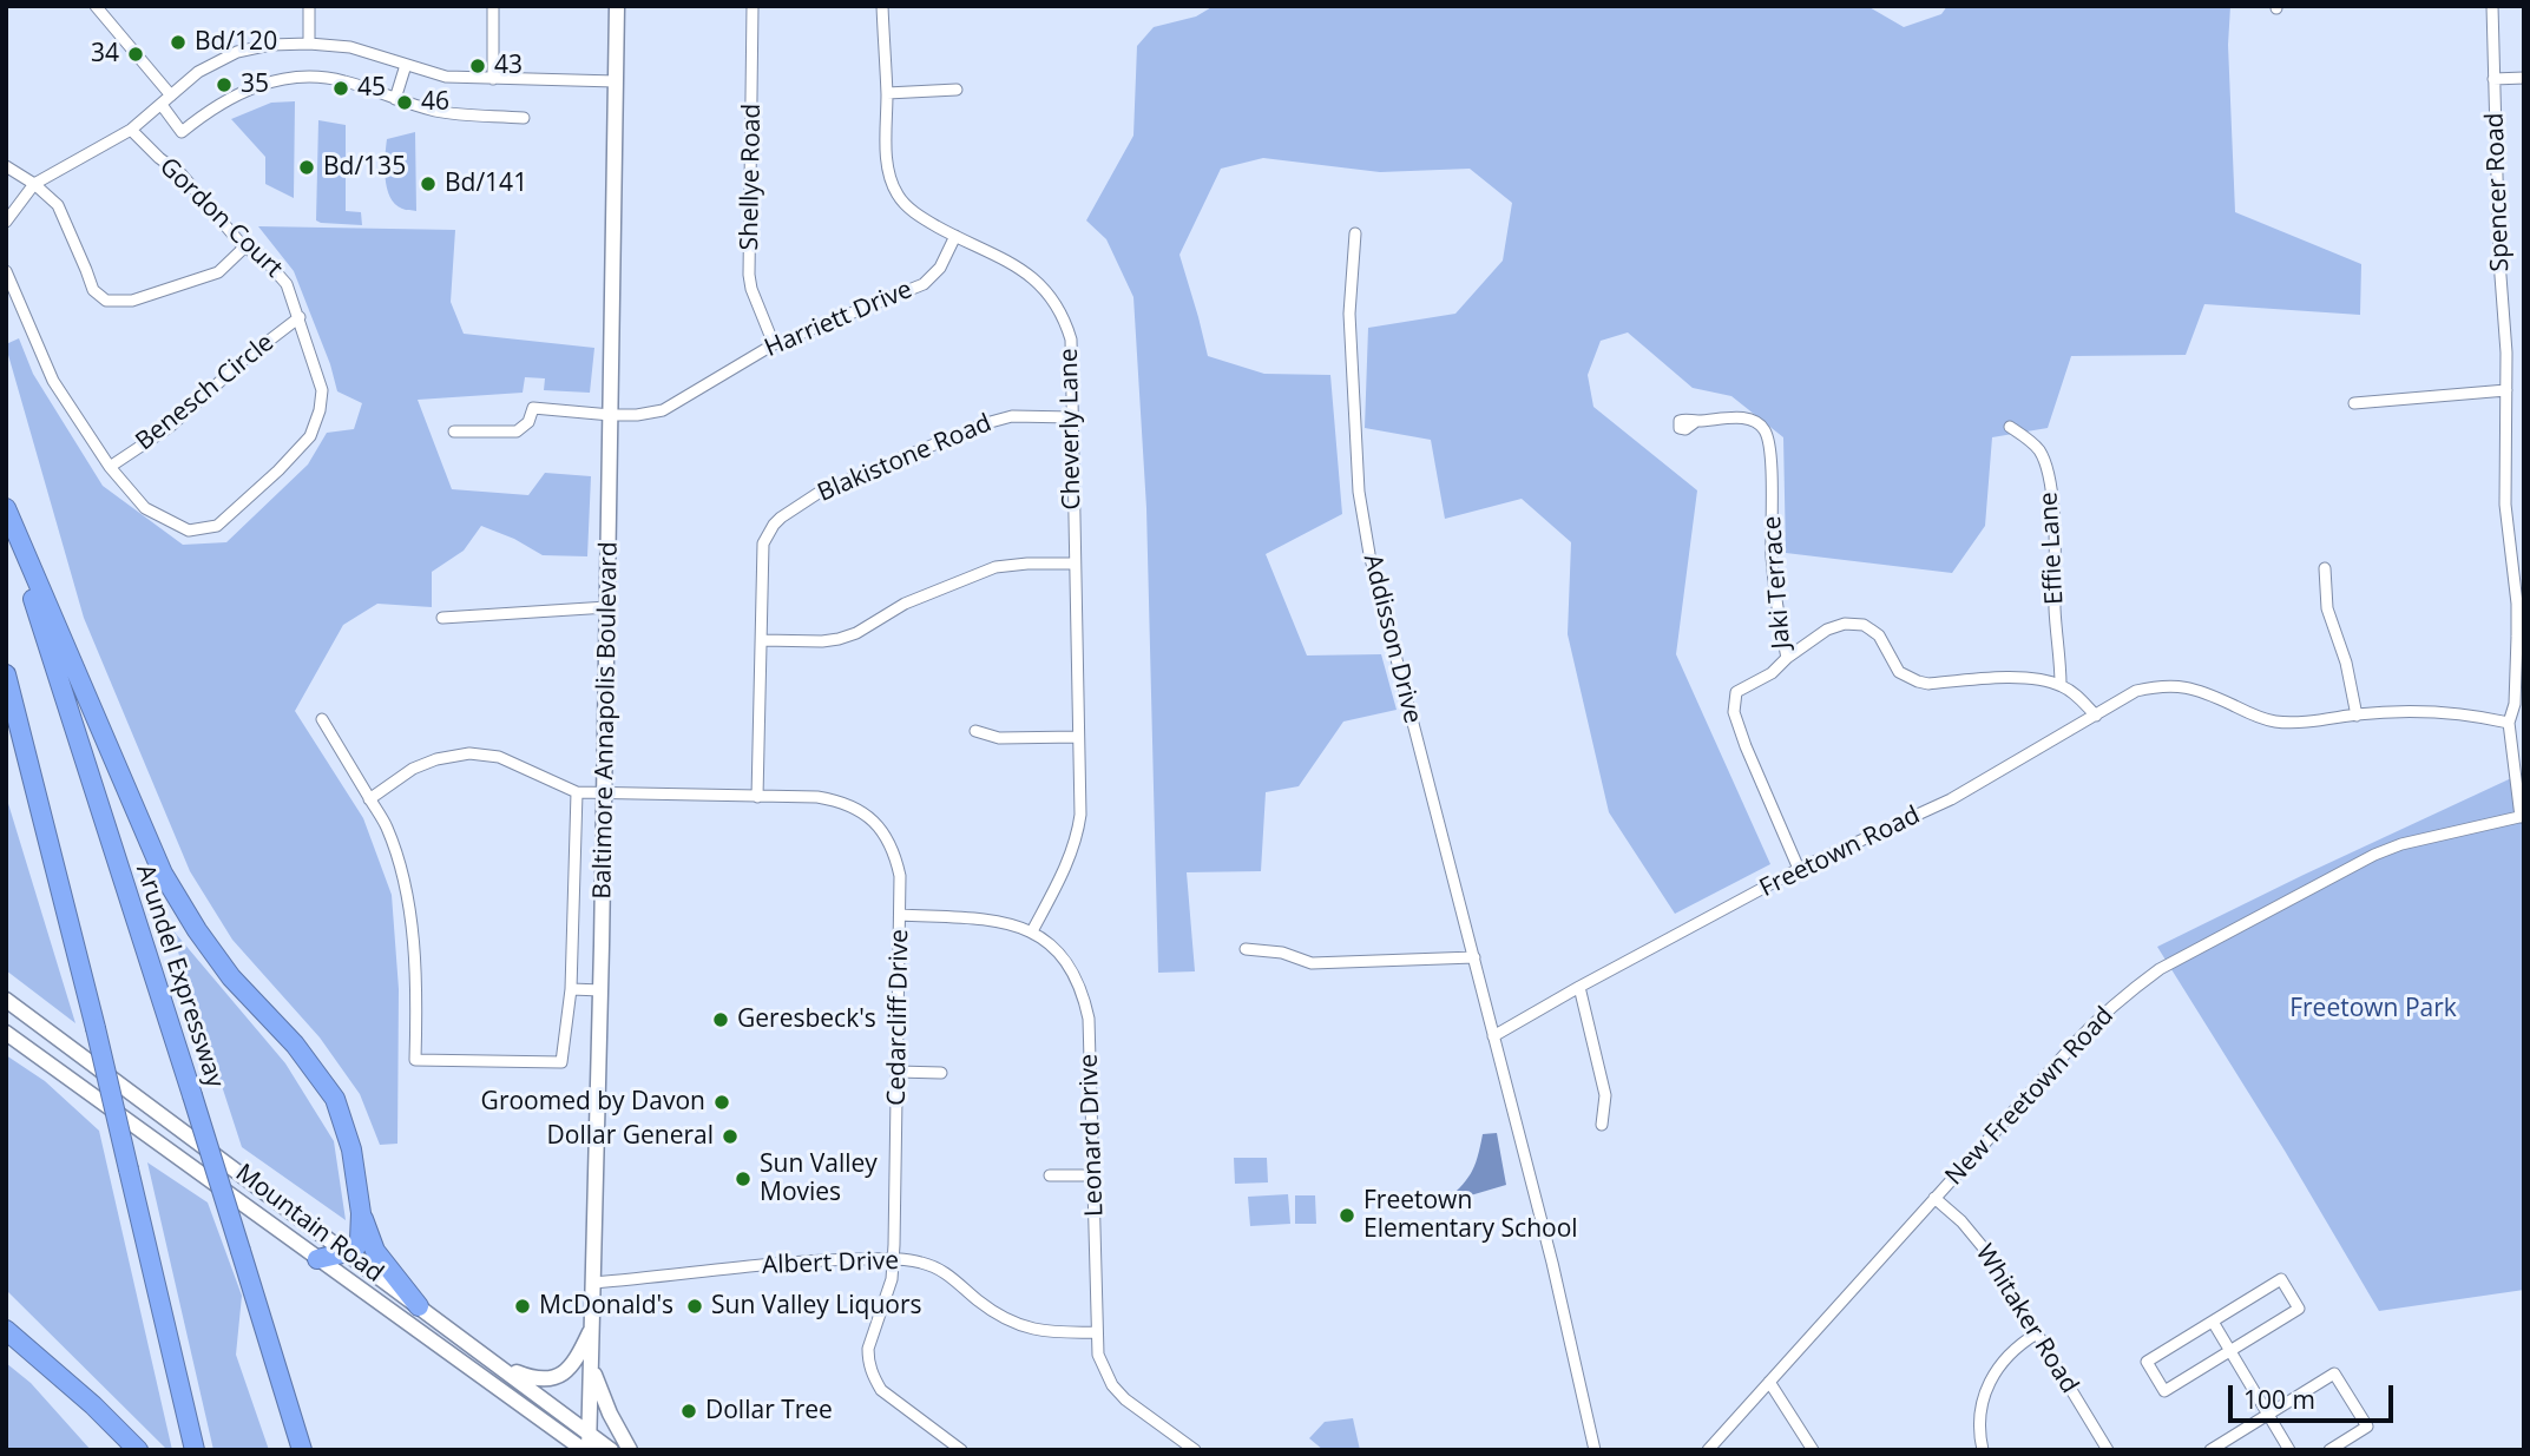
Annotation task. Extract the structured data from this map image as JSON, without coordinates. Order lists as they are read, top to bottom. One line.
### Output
{"streets":{"highway":["Arundel Expressway"],"main road":["Baltimore Annapolis Boulevard","Mountain Road"],"street":["Shellye Road","Spencer Road","Gordon Court","Harriett Drive","Benesch Circle","Cheverly Lane","Blakistone Road","Effie Lane","Jaki Terrace","Addisson Drive","Freetown Road","Cedarcliff Drive","New Freetown Road","Leonard Drive","Albert Drive","Whitaker Road"]},"crossings":[["Shellye Road","Harriett Drive"],["Spencer Road","Freetown Road"],["Gordon Court","Benesch Circle"],["Harriett Drive","Cheverly Lane"],["Harriett Drive","Baltimore Annapolis Boulevard"],["Cheverly Lane","Blakistone Road"],["Cheverly Lane","Leonard Drive"],["Blakistone Road","Cedarcliff Drive"],["Jaki Terrace","Freetown Road"],["Addisson Drive","Freetown Road"],["Baltimore Annapolis Boulevard","Cedarcliff Drive"],["Baltimore Annapolis Boulevard","Mountain Road"],["Baltimore Annapolis Boulevard","Albert Drive"],["Cedarcliff Drive","Leonard Drive"],["Cedarcliff Drive","Albert Drive"],["New Freetown Road","Whitaker Road"],["Leonard Drive","Albert Drive"]],"parks":["Freetown Park"],"places":["Bd/120","34","43","35","45","46","Bd/135","Bd/141","Geresbeck's","Groomed by Davon","Dollar General","Sun Valley Movies","Freetown Elementary School","McDonald's","Sun Valley Liquors","Dollar Tree"],"scale_bar":"100 m"}
